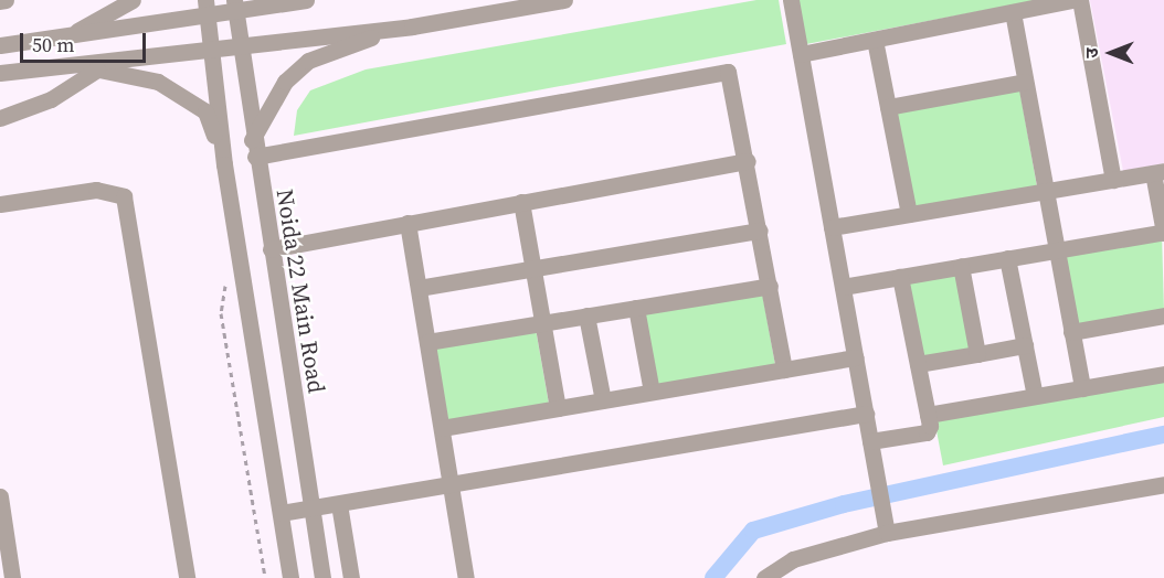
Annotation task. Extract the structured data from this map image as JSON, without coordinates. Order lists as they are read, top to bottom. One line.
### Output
{"streets":{"street":["Noida 22 Main Road"]},"scale_bar":"50 m","north":"left"}
